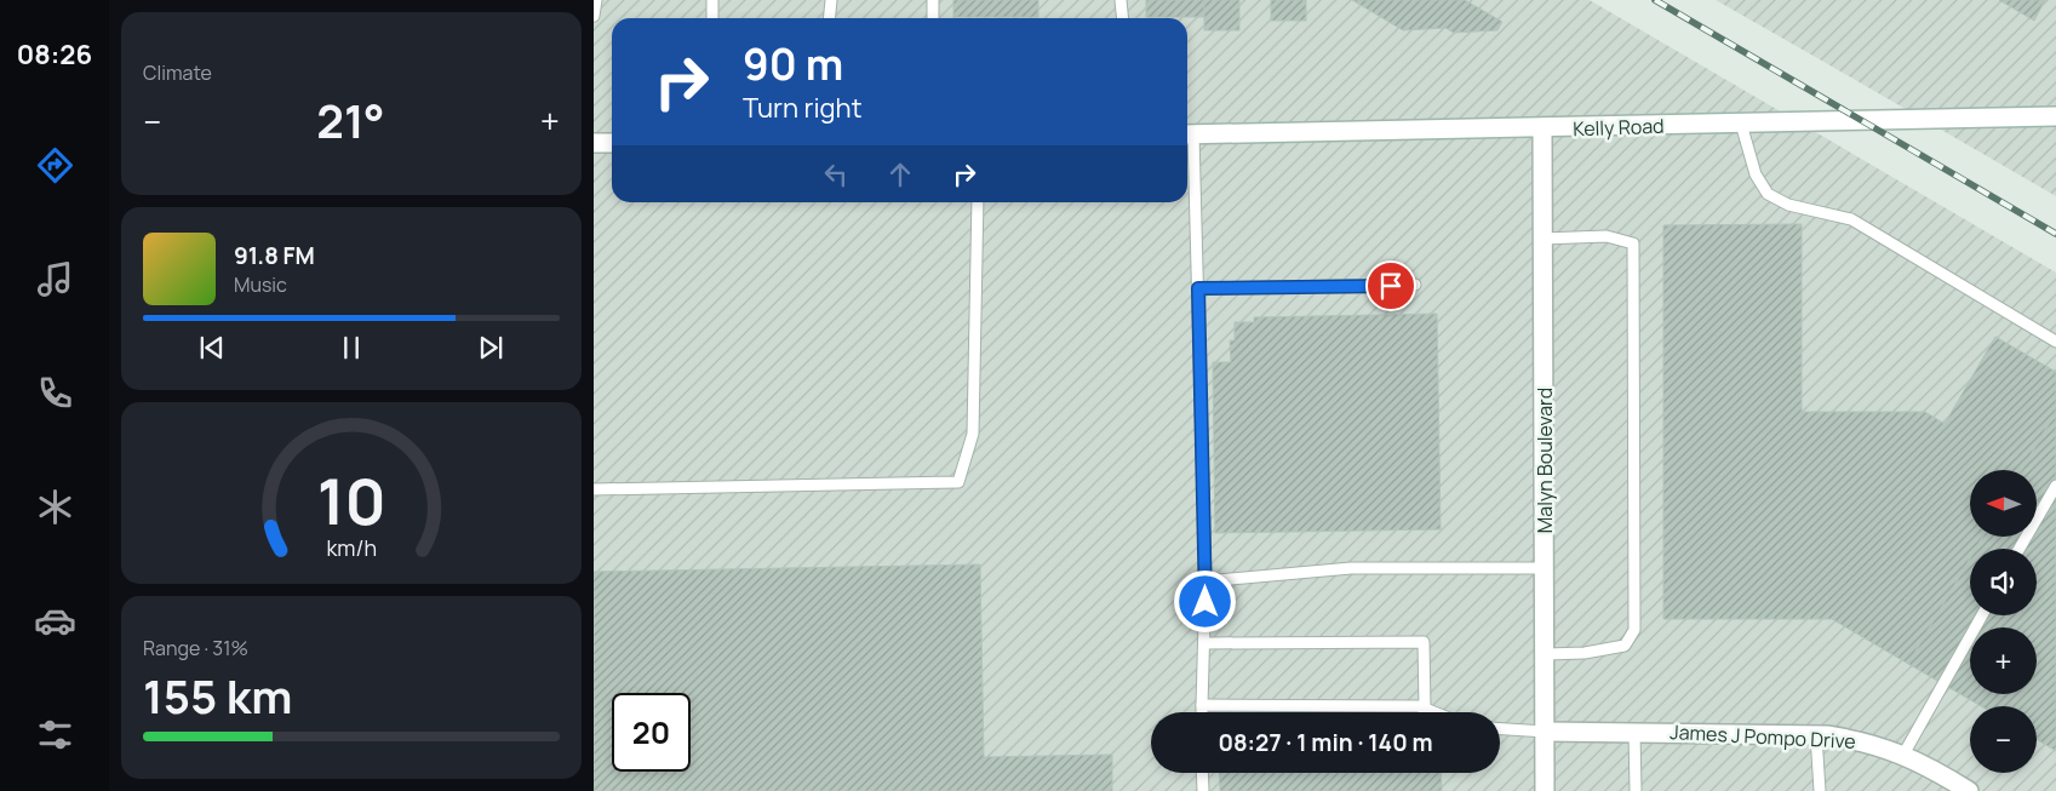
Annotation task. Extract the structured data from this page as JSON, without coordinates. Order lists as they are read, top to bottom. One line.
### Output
{"streets":{"street":["Kelly Road","Malyn Boulevard","James J Pompo Drive"]},"crossings":[["Kelly Road","Malyn Boulevard"],["Malyn Boulevard","James J Pompo Drive"]],"north":"left","page":{"tabs":"08:26","tile":["Climate",["Range · 31%","155 km"]],"turn":["90 m","Turn right"],"heat":["−","21°","+"],"song":["91.8 FM","Music"],"map_buttons":["+","−"],"limit":"20","trip":"08:27 · 1 min · 140 m","gauge":["10","km/h"]}}
